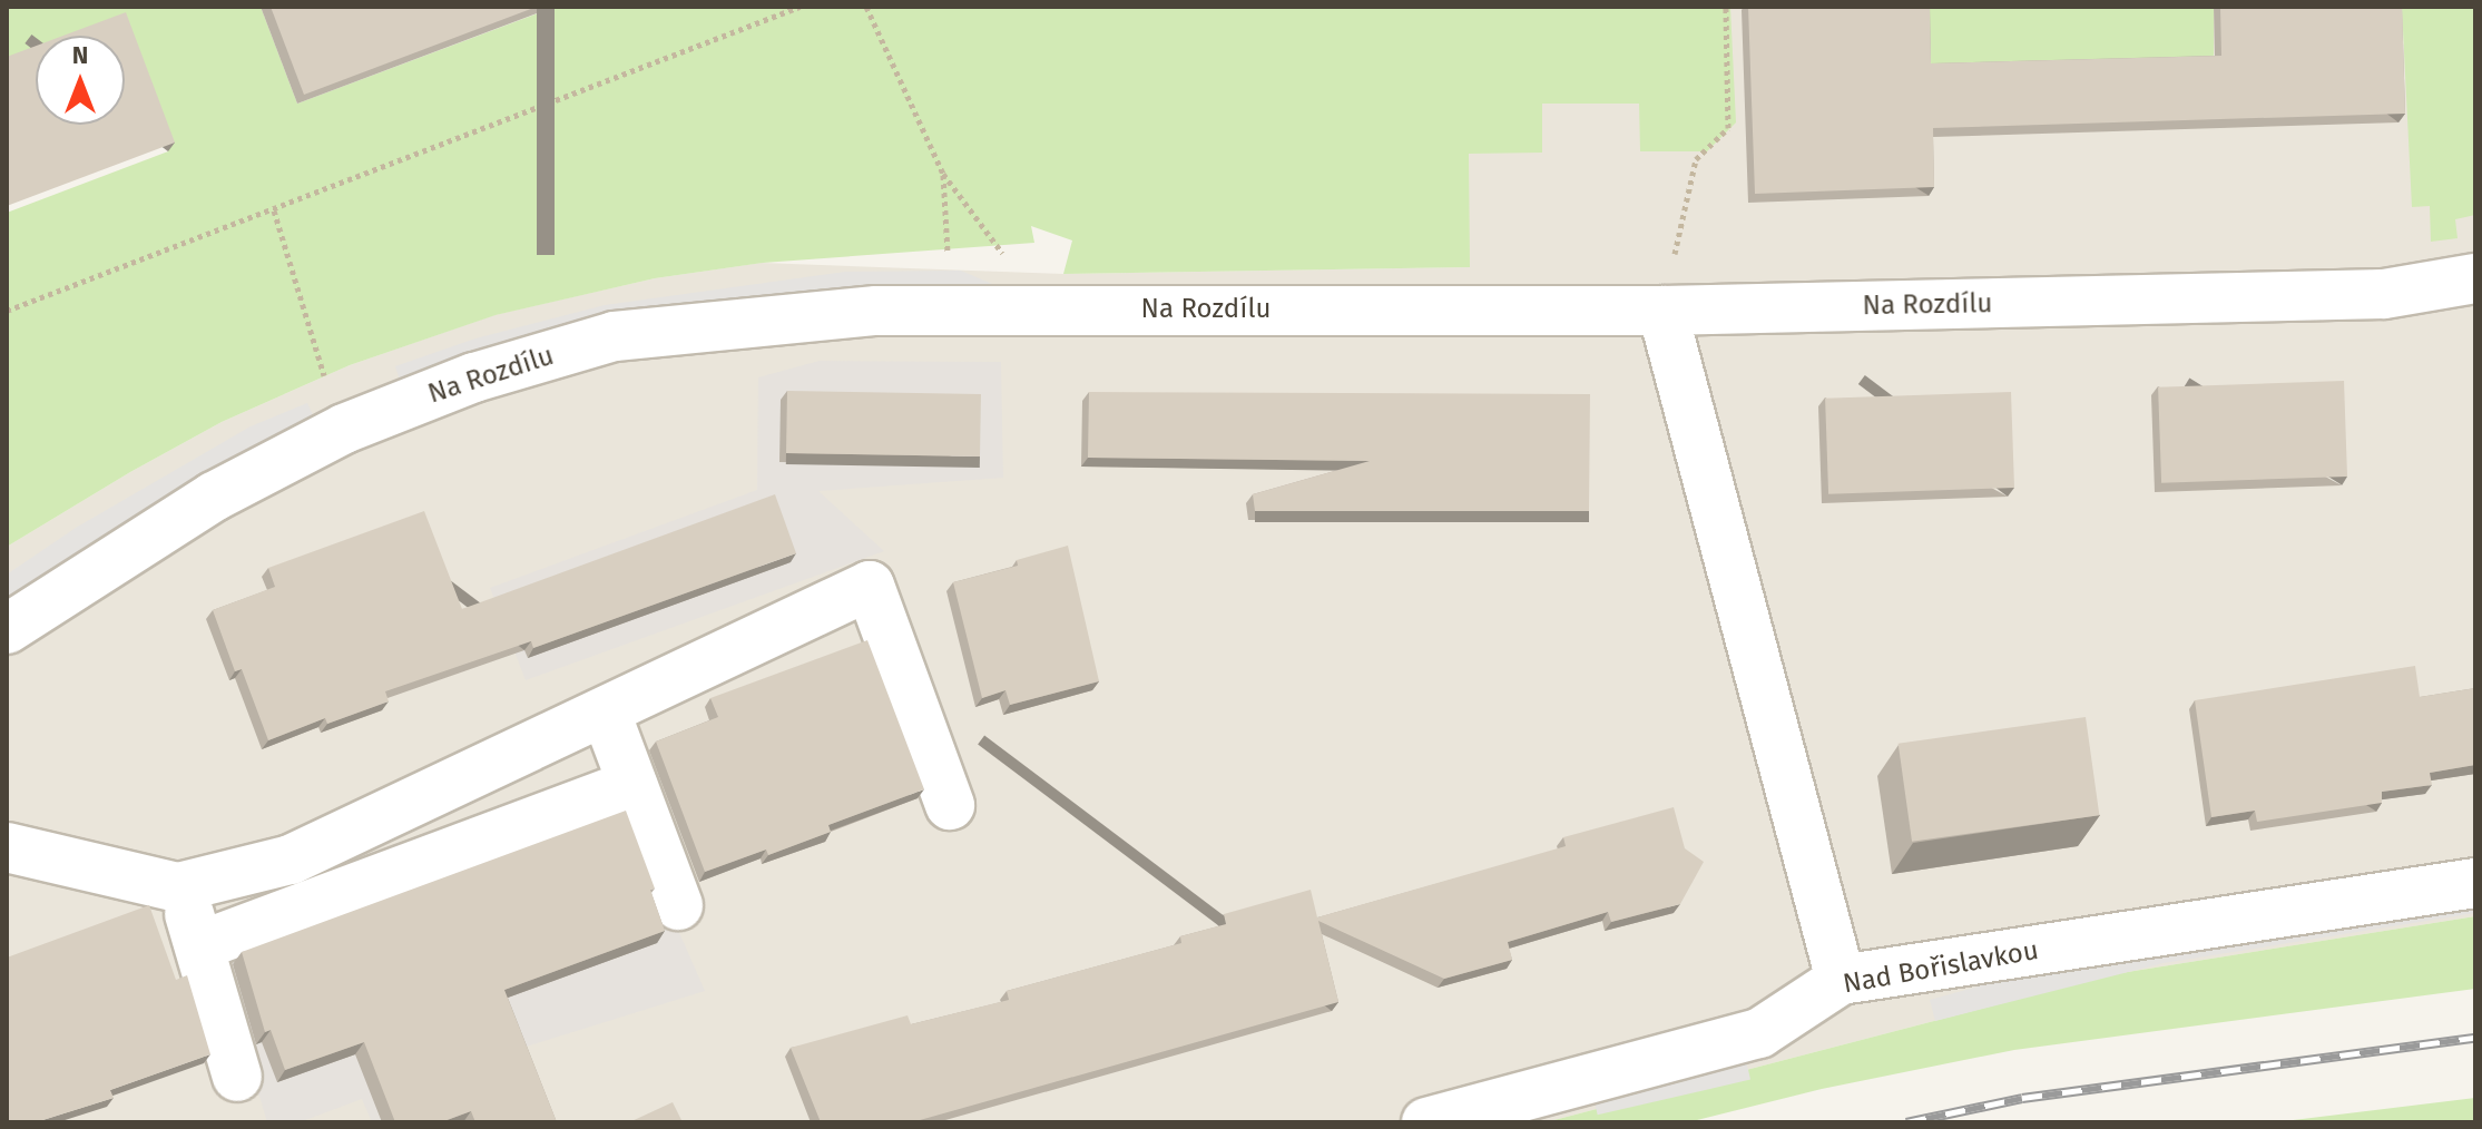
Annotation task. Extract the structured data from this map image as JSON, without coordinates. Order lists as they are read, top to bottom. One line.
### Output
{"streets":{"street":["Na Rozdílu","Nad Bořislavkou"]},"north":"top"}
